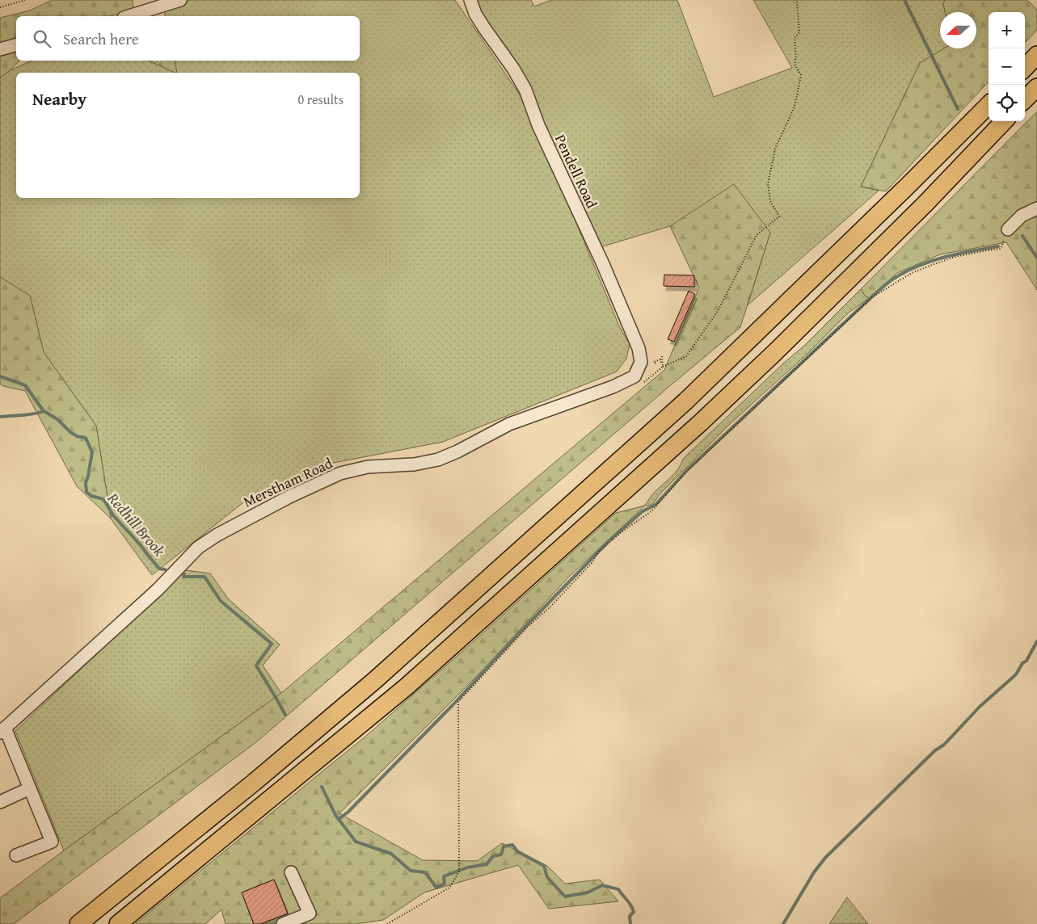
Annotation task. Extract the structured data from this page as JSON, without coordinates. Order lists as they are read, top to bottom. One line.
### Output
{"streets":{"street":["Pendell Road","Merstham Road"]},"crossings":[["Pendell Road","Merstham Road"]],"water":["Redhill Brook"],"north":"left","page":{"map_buttons":["+","−"],"search":"Search here","heading":["Nearby","0 results"]}}
